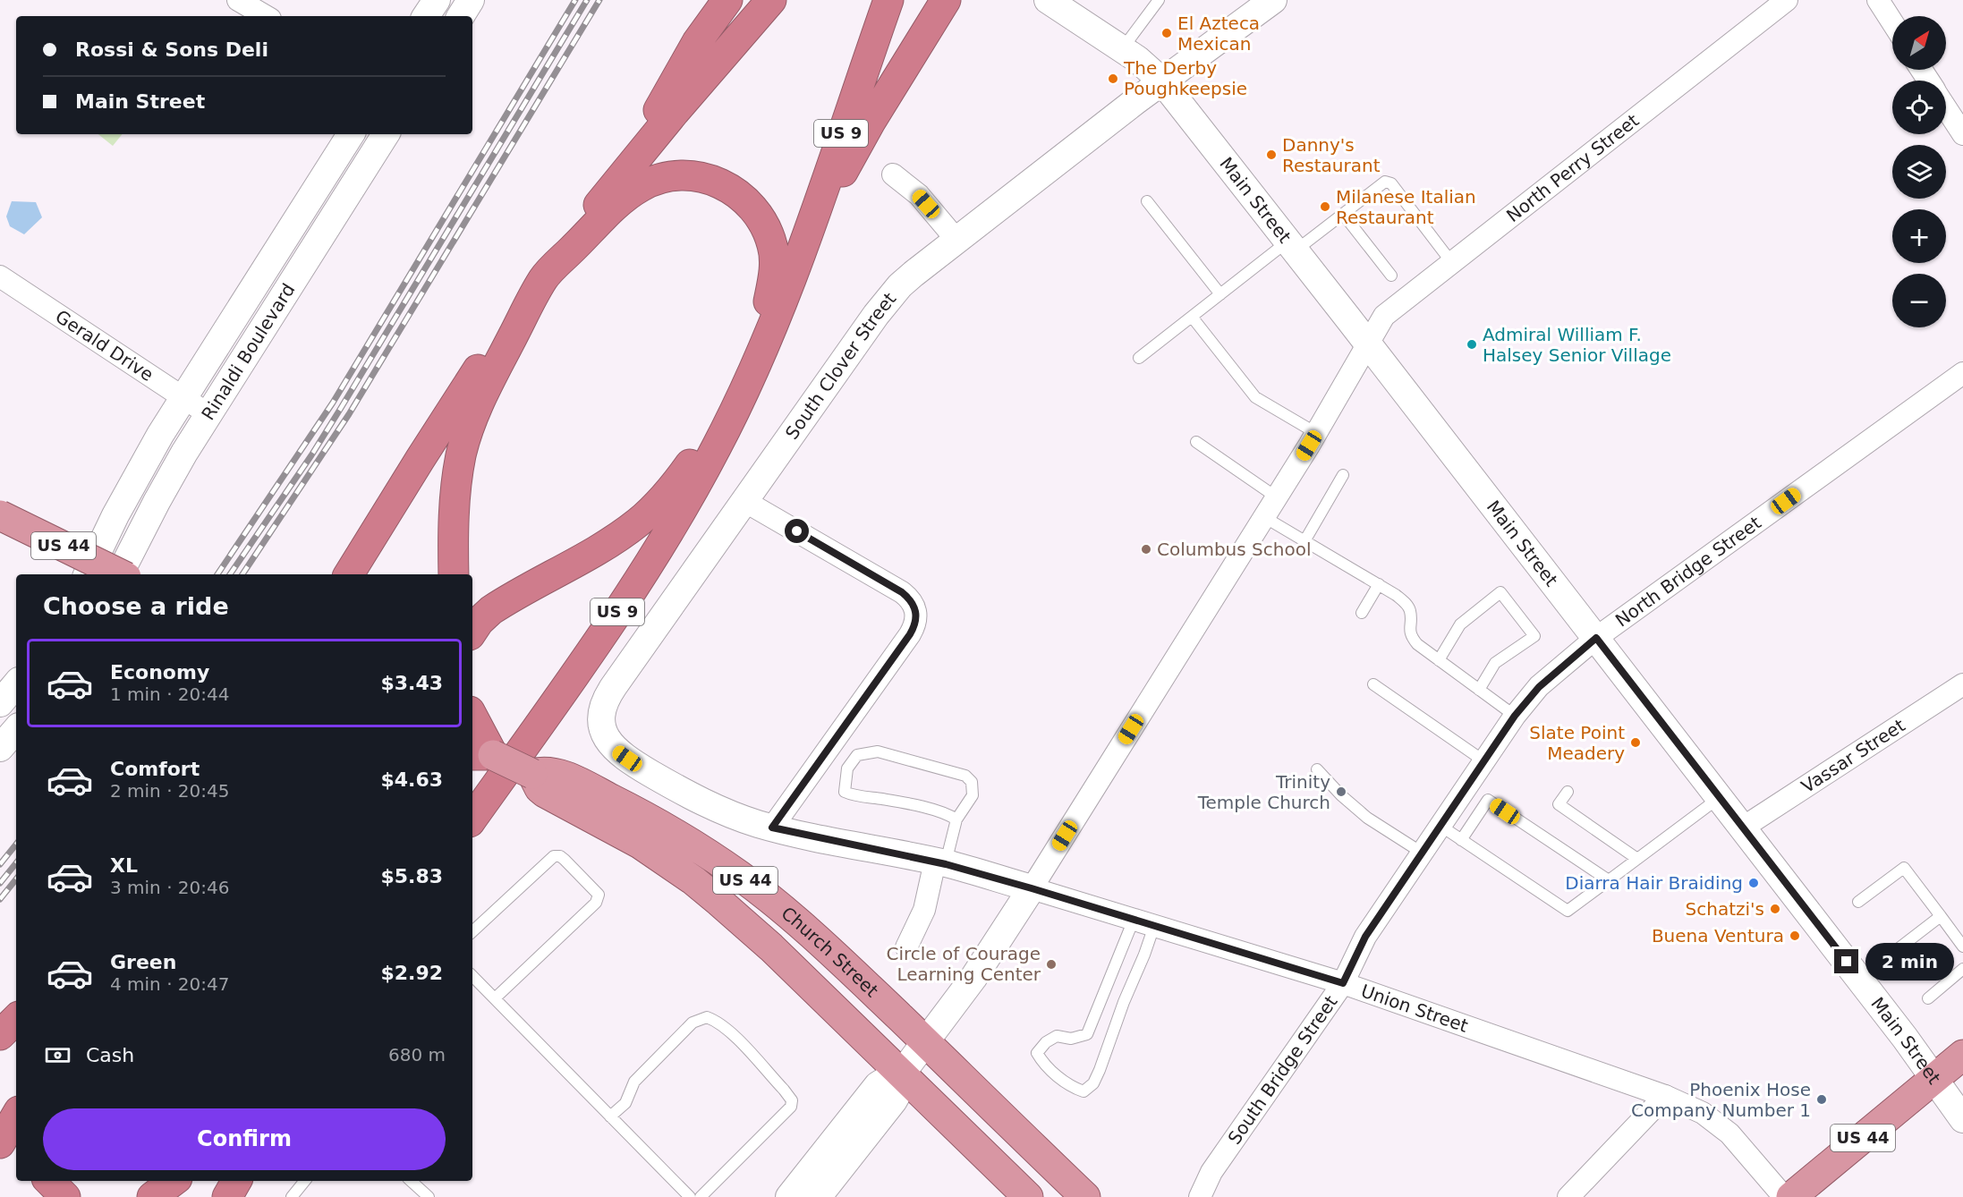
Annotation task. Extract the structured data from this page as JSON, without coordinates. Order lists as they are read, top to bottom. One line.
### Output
{"streets":{"highway":["US 9","US 44","Church Street"],"street":["North Perry Street","Main Street","Gerald Drive","Rinaldi Boulevard","South Clover Street","North Bridge Street","Vassar Street","Union Street","South Bridge Street"]},"crossings":[["North Perry Street","Main Street"],["North Perry Street","Union Street"],["Main Street","South Clover Street"],["Main Street","US 44"],["Main Street","North Bridge Street"],["Main Street","Vassar Street"],["Main Street","South Bridge Street"],["Gerald Drive","Rinaldi Boulevard"],["South Clover Street","Union Street"],["North Bridge Street","South Bridge Street"],["Union Street","South Bridge Street"]],"places":["El Azteca Mexican","The Derby Poughkeepsie","Danny's Restaurant","Milanese Italian Restaurant","Admiral William F. Halsey Senior Village","Columbus School","Slate Point Meadery","Trinity Temple Church","Diarra Hair Braiding","Schatzi's","Buena Ventura","Circle of Courage Learning Center","Phoenix Hose Company Number 1"],"north":"top right","page":{"map_buttons":["+","−"],"banner":["Rossi & Sons Deli","Main Street"],"heading":"Choose a ride","list":[{"name":"Economy","note":"1 min · 20:44","value":"$3.43"},{"name":"Comfort","note":"2 min · 20:45","value":"$4.63"},{"name":"XL","note":"3 min · 20:46","value":"$5.83"},{"name":"Green","note":"4 min · 20:47","value":"$2.92"}],"bubble":"2 min","pay":["Cash","680 m"],"buttons":"Confirm"}}
